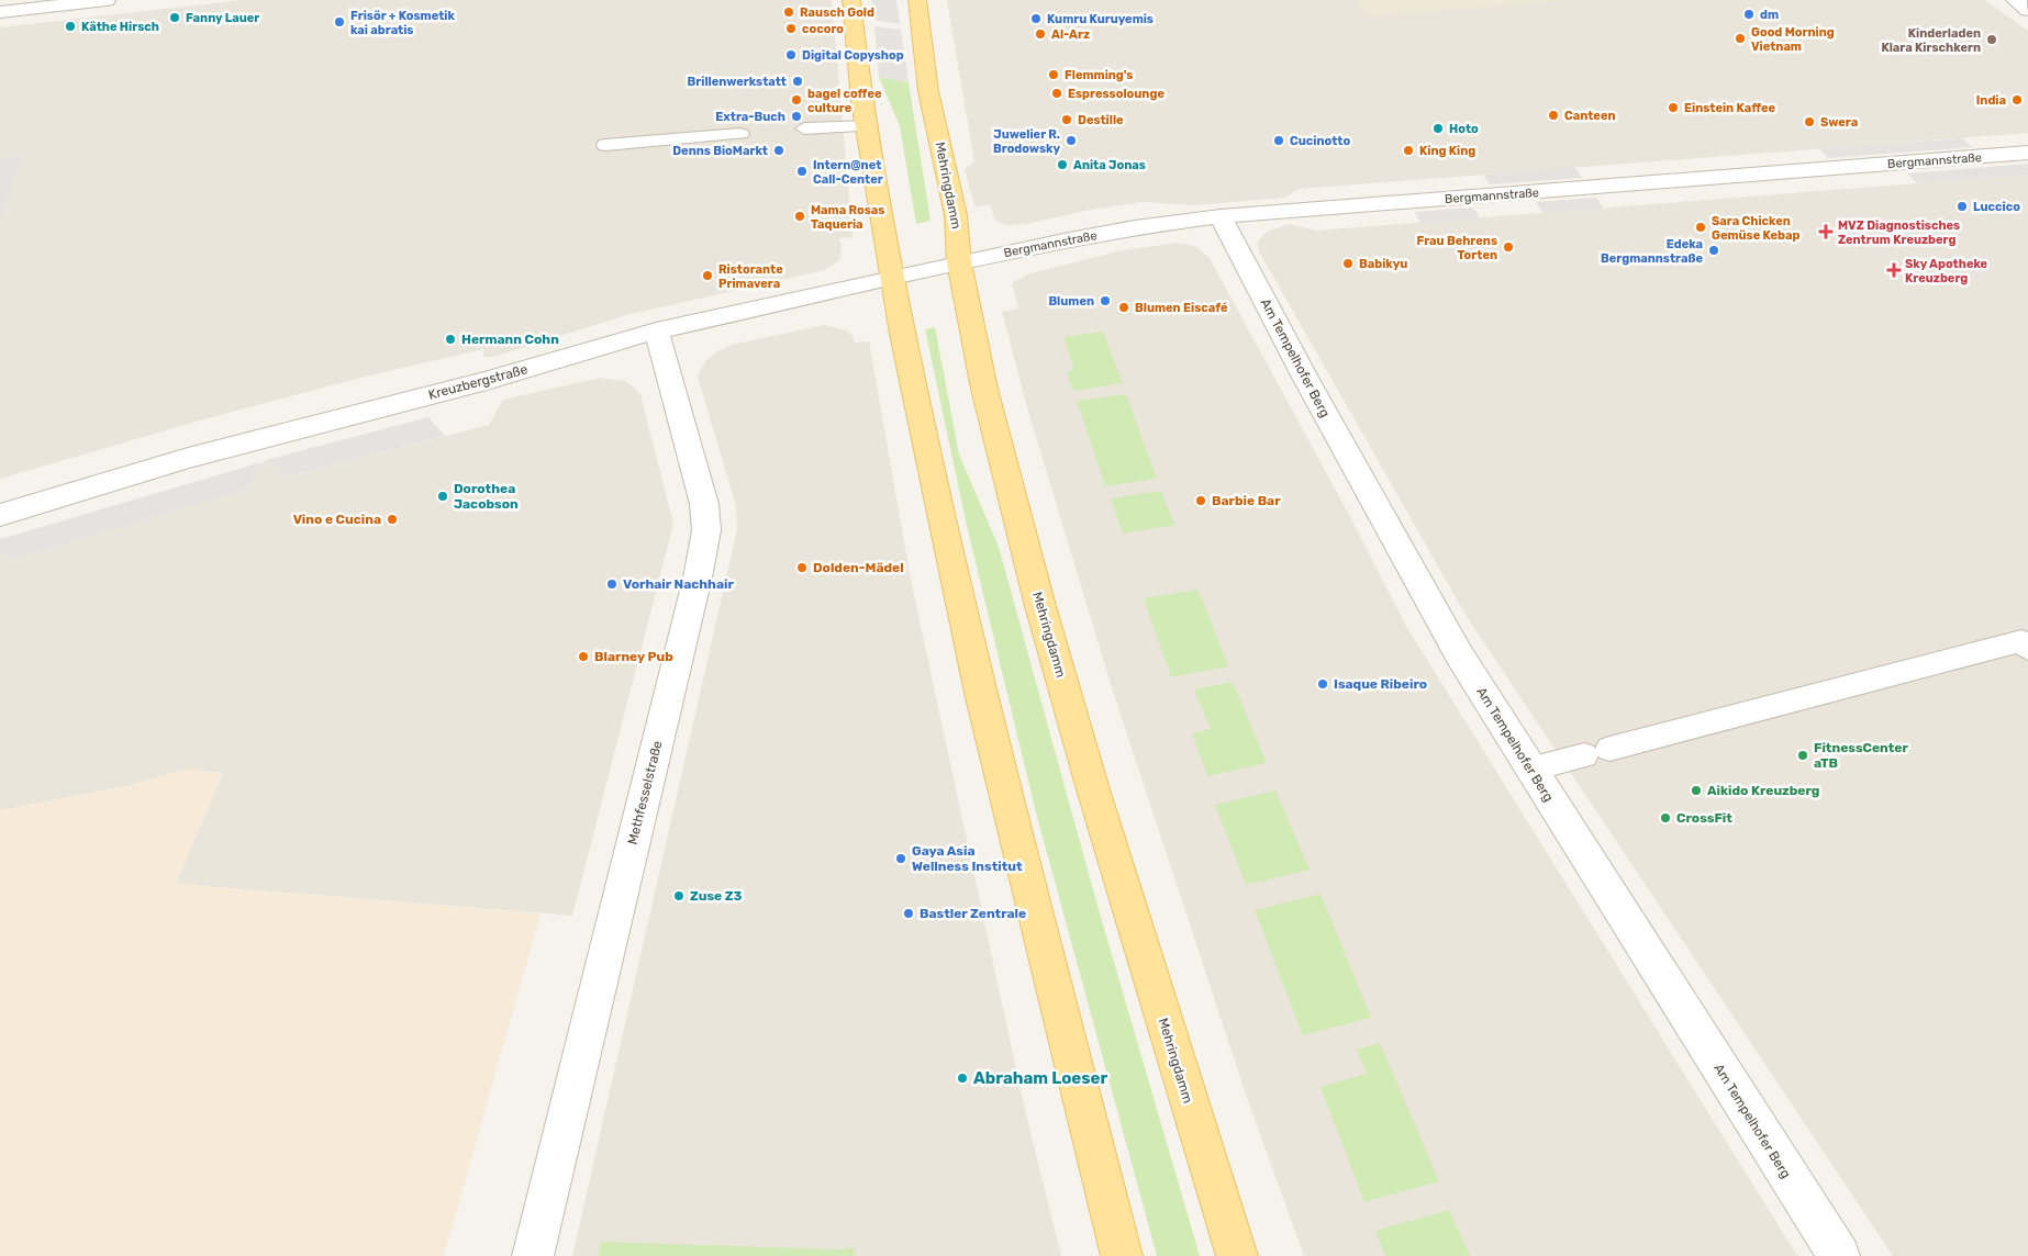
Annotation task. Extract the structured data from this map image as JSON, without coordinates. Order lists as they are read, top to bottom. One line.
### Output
{"streets":{"main road":["Mehringdamm"],"street":["Bergmannstraße","Am Tempelhofer Berg","Kreuzbergstraße","Methfesselstraße"]},"crossings":[["Bergmannstraße","Mehringdamm"],["Bergmannstraße","Am Tempelhofer Berg"],["Bergmannstraße","Kreuzbergstraße"],["Mehringdamm","Kreuzbergstraße"],["Kreuzbergstraße","Methfesselstraße"]],"places":{"other":["Rausch Gold","dm","Fanny Lauer","Kumru Kuruyemis","Frisör + Kosmetik kai abratis","Käthe Hirsch","cocoro","Al-Arz","Good Morning Vietnam","Kinderladen Klara Kirschkern","Digital Copyshop","Flemming's","Brillenwerkstatt","Espressolounge","bagel coffee culture","India","Einstein Kaffee","Canteen","Extra-Buch","Destille","Swera","Hoto","Juwelier R. Brodowsky","Cucinotto","Denns BioMarkt","King King","Anita Jonas","Intern@net Call-Center","Luccico","Mama Rosas Taqueria","Sara Chicken Gemüse Kebap","Frau Behrens Torten","Edeka Bergmannstraße","Babikyu","Ristorante Primavera","Blumen","Blumen Eiscafé","Hermann Cohn","Dorothea Jacobson","Barbie Bar","Vino e Cucina","Dolden-Mädel","Vorhair Nachhair","Blarney Pub","Isaque Ribeiro","FitnessCenter aTB","Aikido Kreuzberg","CrossFit","Gaya Asia Wellness Institut","Zuse Z3","Bastler Zentrale","Abraham Loeser"],"health":["MVZ Diagnostisches Zentrum Kreuzberg","Sky Apotheke Kreuzberg"]}}
